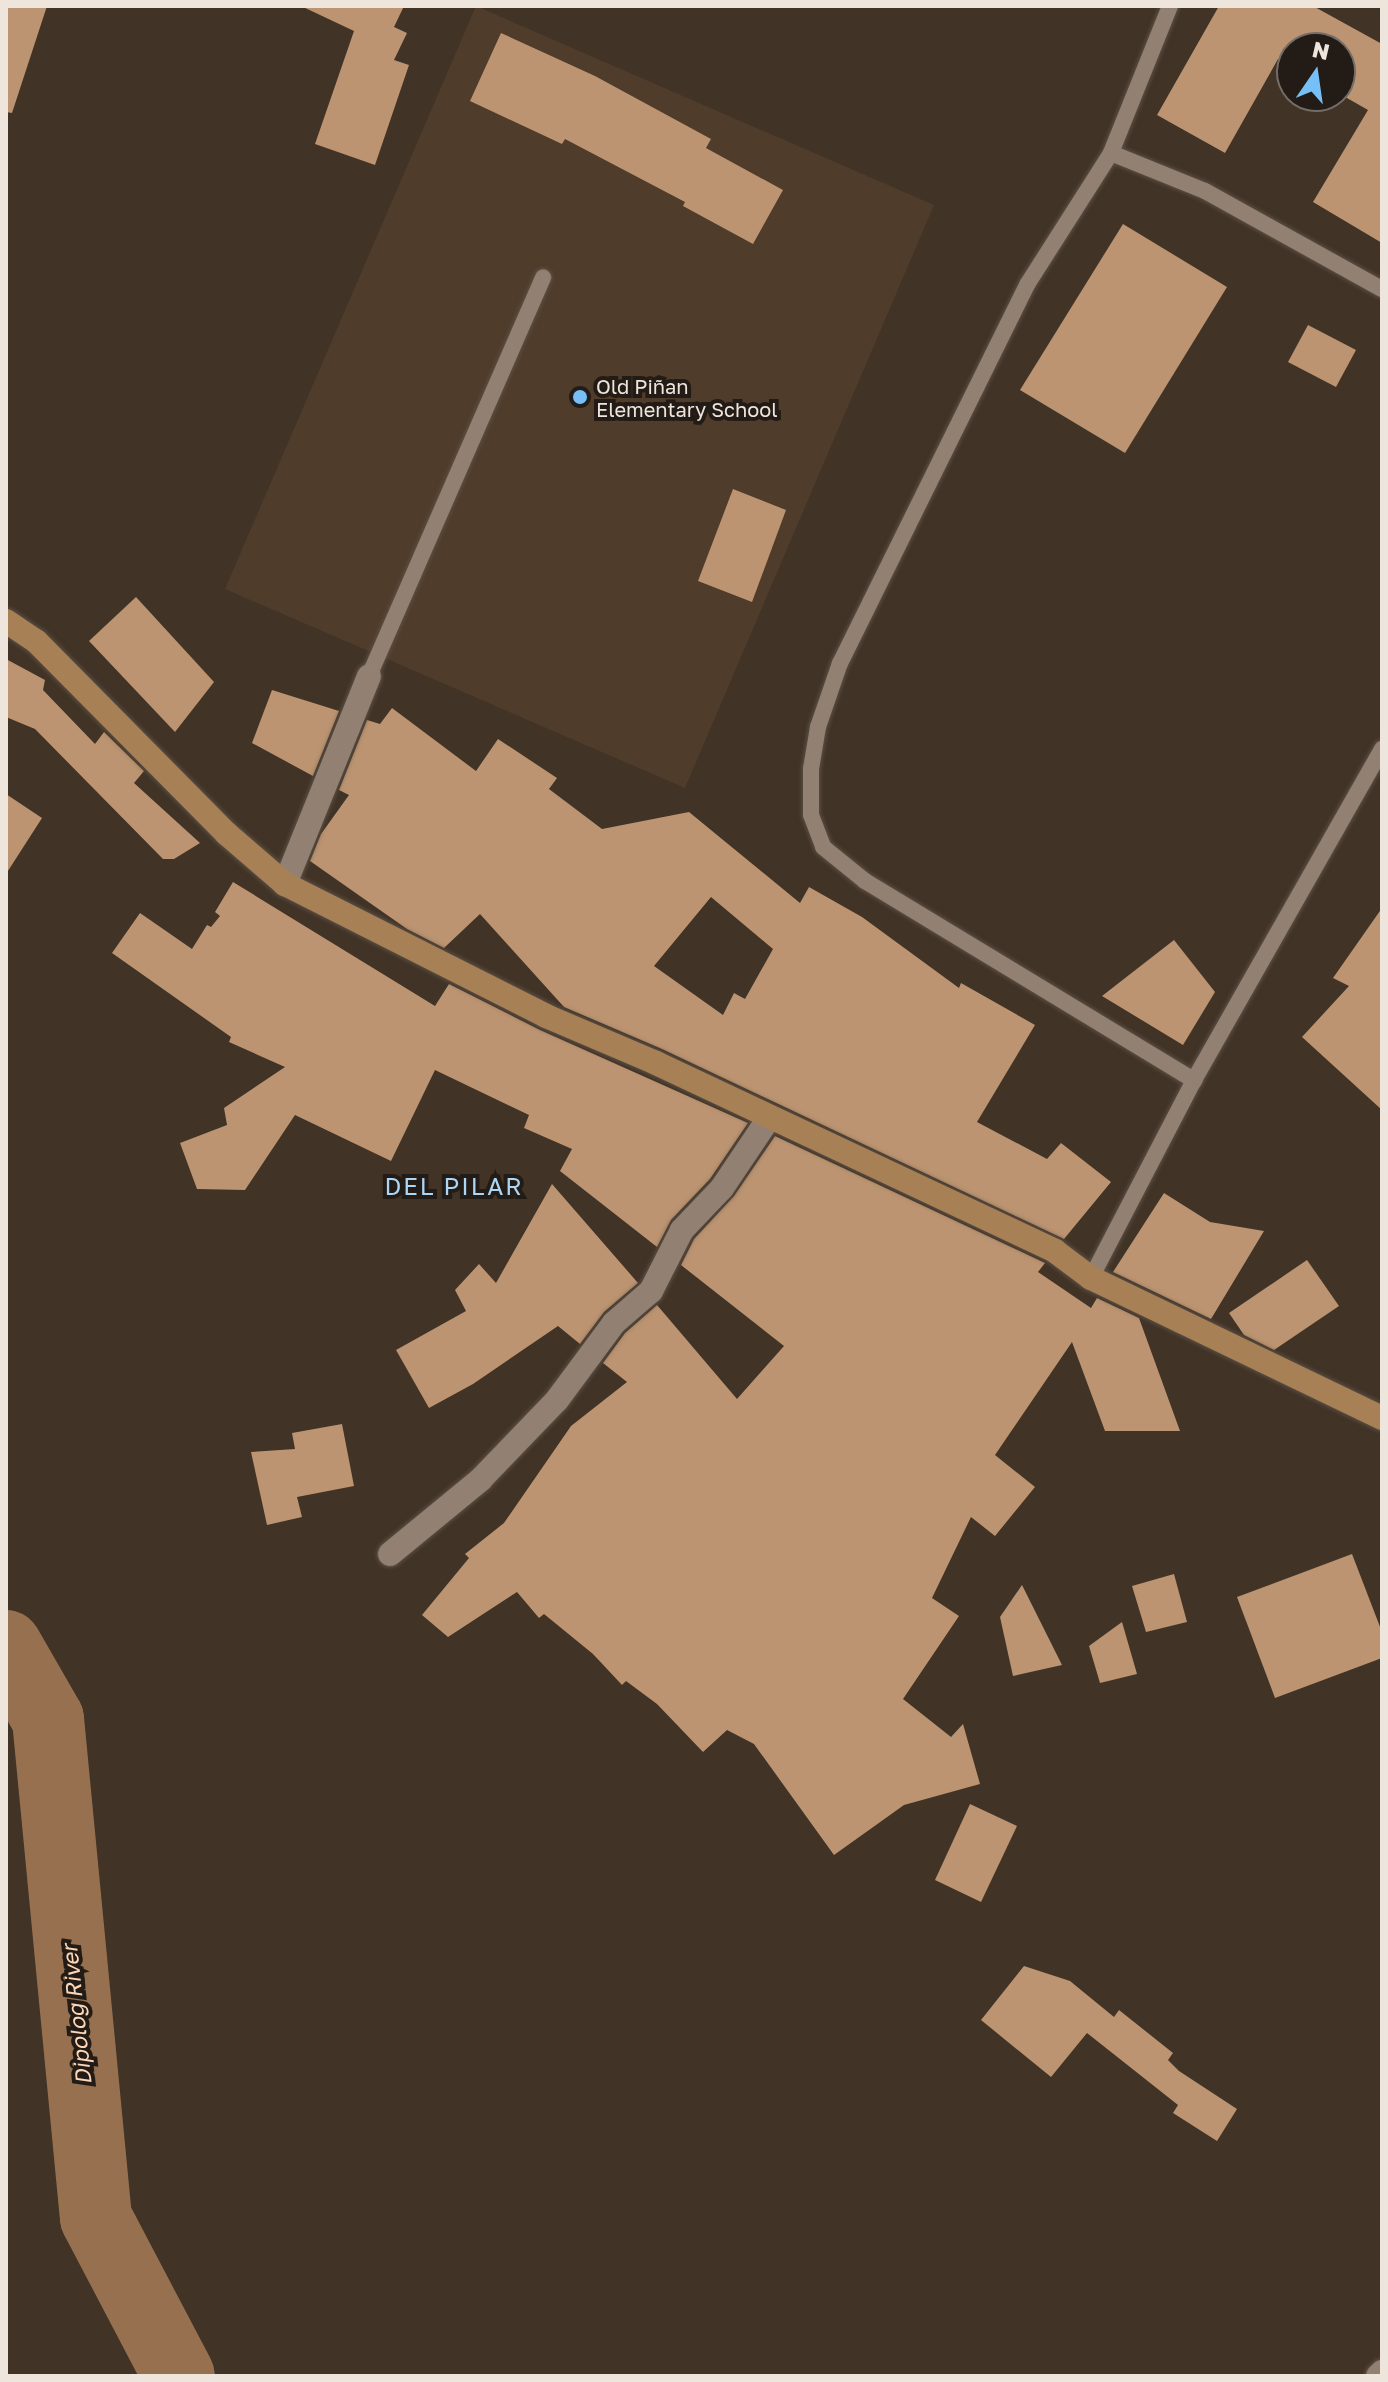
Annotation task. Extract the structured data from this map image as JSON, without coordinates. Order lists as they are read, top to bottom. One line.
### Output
{"districts":["DEL PILAR"],"water":["Dipolog River"],"places":["Old Piñan Elementary School"],"north":"top"}
